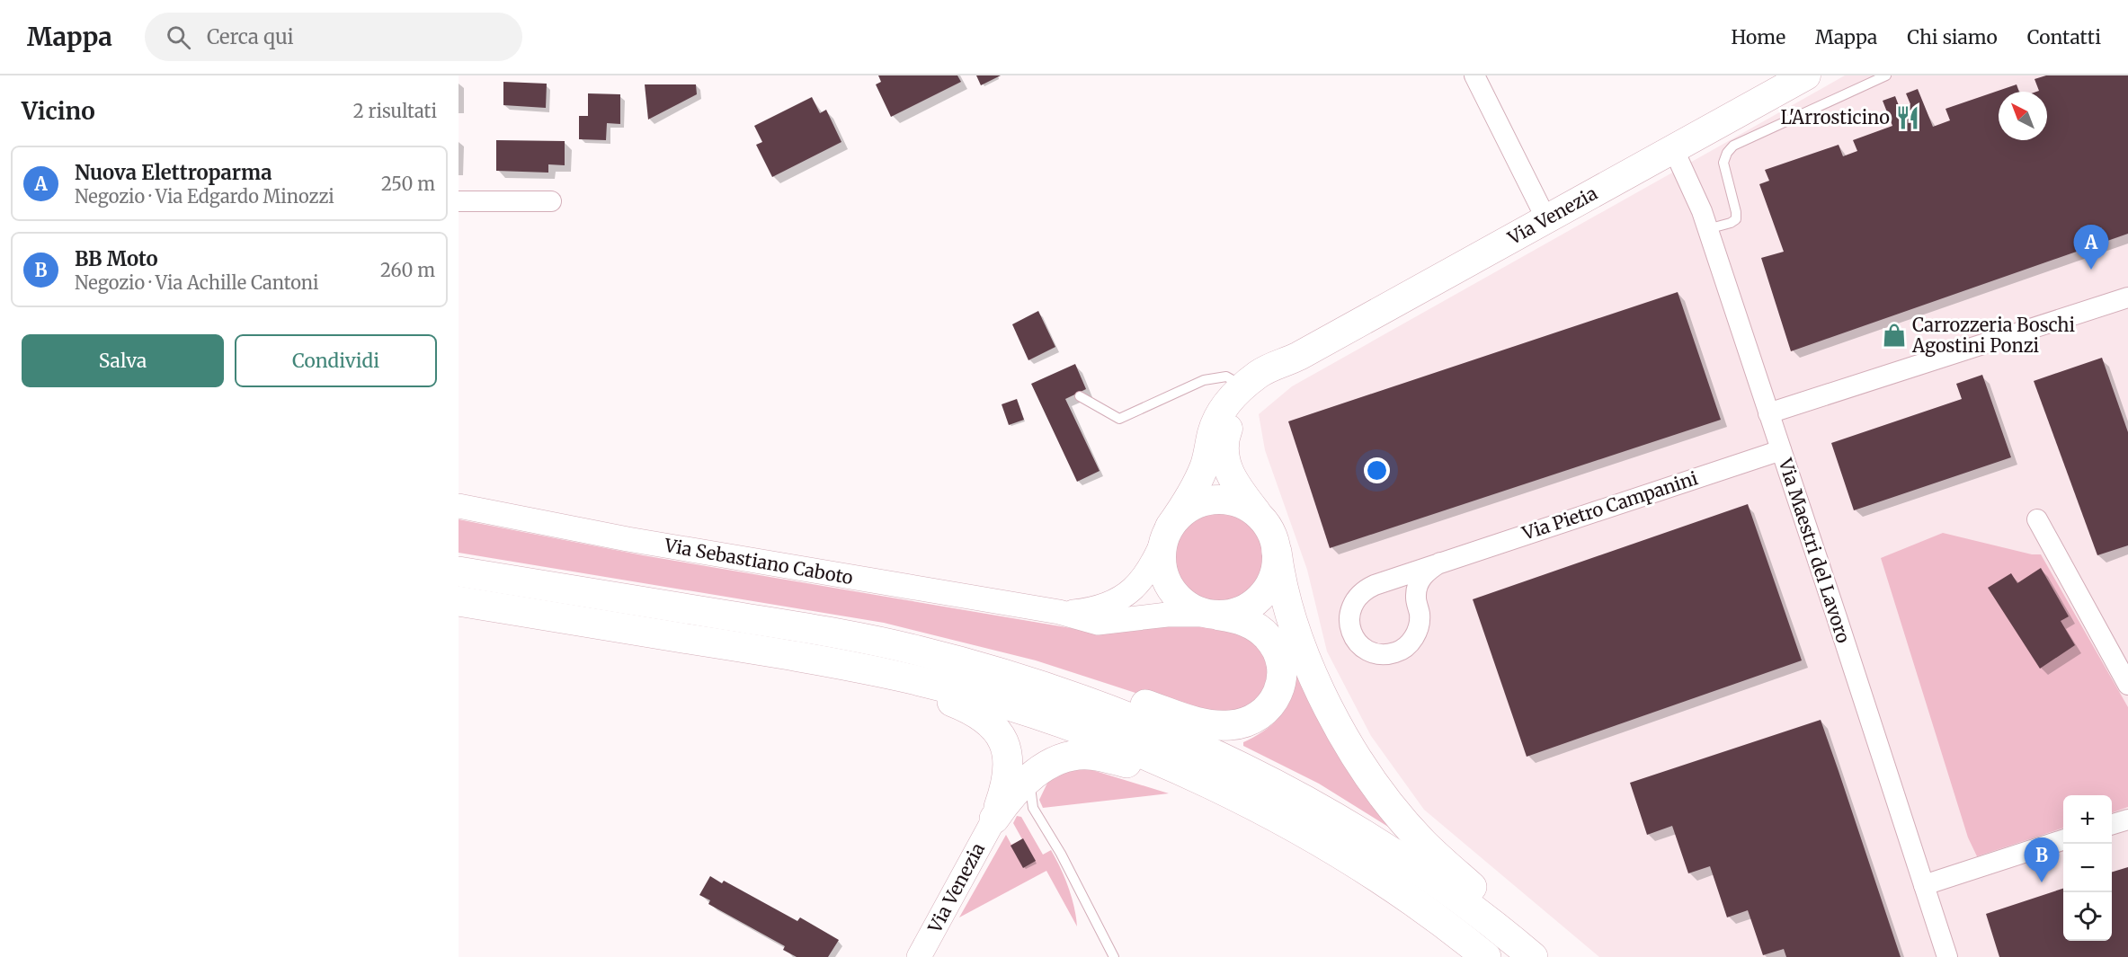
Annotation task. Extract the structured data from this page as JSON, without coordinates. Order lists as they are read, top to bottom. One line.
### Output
{"streets":{"main road":["Via Venezia"],"street":["Via Pietro Campanini","Via Maestri del Lavoro","Via Sebastiano Caboto"]},"crossings":[["Via Venezia","Via Maestri del Lavoro"],["Via Venezia","Via Sebastiano Caboto"],["Via Pietro Campanini","Via Maestri del Lavoro"]],"places":{"restaurant":["L'Arrosticino"],"shop":["Carrozzeria Boschi Agostini Ponzi"]},"north":"top left","page":{"header":"Mappa","search":"Cerca qui","nav":["Home","Mappa","Chi siamo","Contatti"],"heading":["Vicino","2 risultati"],"list":[{"mark":"A","name":"Nuova Elettroparma","note":"Negozio · Via Edgardo Minozzi","value":"250 m"},{"mark":"B","name":"BB Moto","note":"Negozio · Via Achille Cantoni","value":"260 m"}],"pins":["A","B"],"buttons":["Salva","Condividi"],"map_buttons":["+","−"]}}
